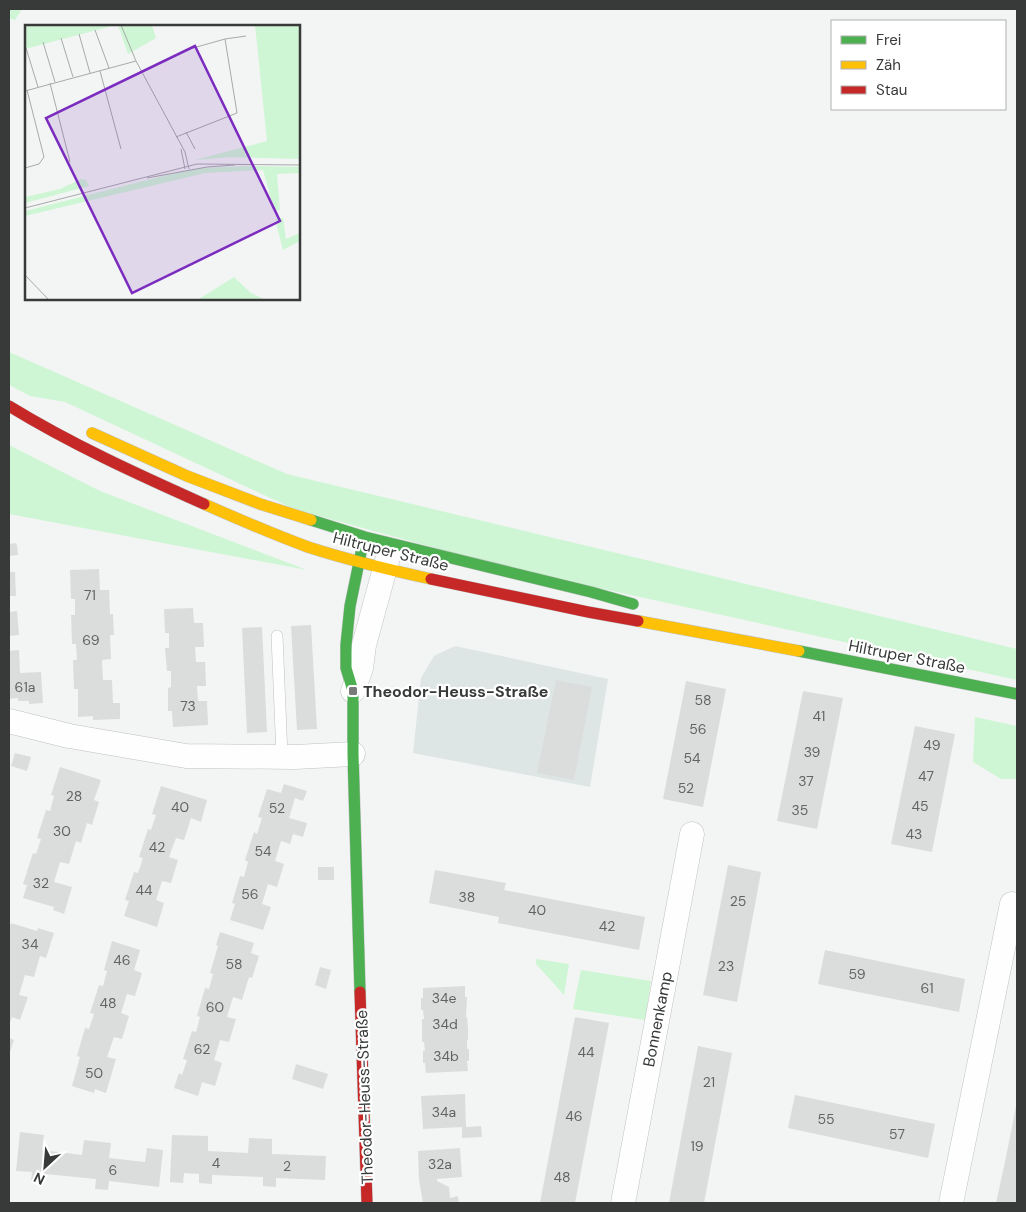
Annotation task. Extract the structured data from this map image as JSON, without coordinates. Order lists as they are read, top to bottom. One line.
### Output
{"streets":{"street":["Hiltruper Straße","Bonnenkamp","Theodor-Heuss-Straße"]},"crossings":[["Hiltruper Straße","Theodor-Heuss-Straße"]],"places":{"transit":["Theodor-Heuss-Straße"]},"house_numbers":["71","69","61a","58","73","41","56","49","39","54","47","37","52","28","45","40","52","35","30","43","42","54","32","44","56","38","25","40","42","34","46","58","23","59","61","34e","48","60","34d","62","44","34b","50","21","34a","46","55","57","19","4","32a","2","6","48"],"legend":["Frei","Zäh","Stau"],"north":"bottom left"}
